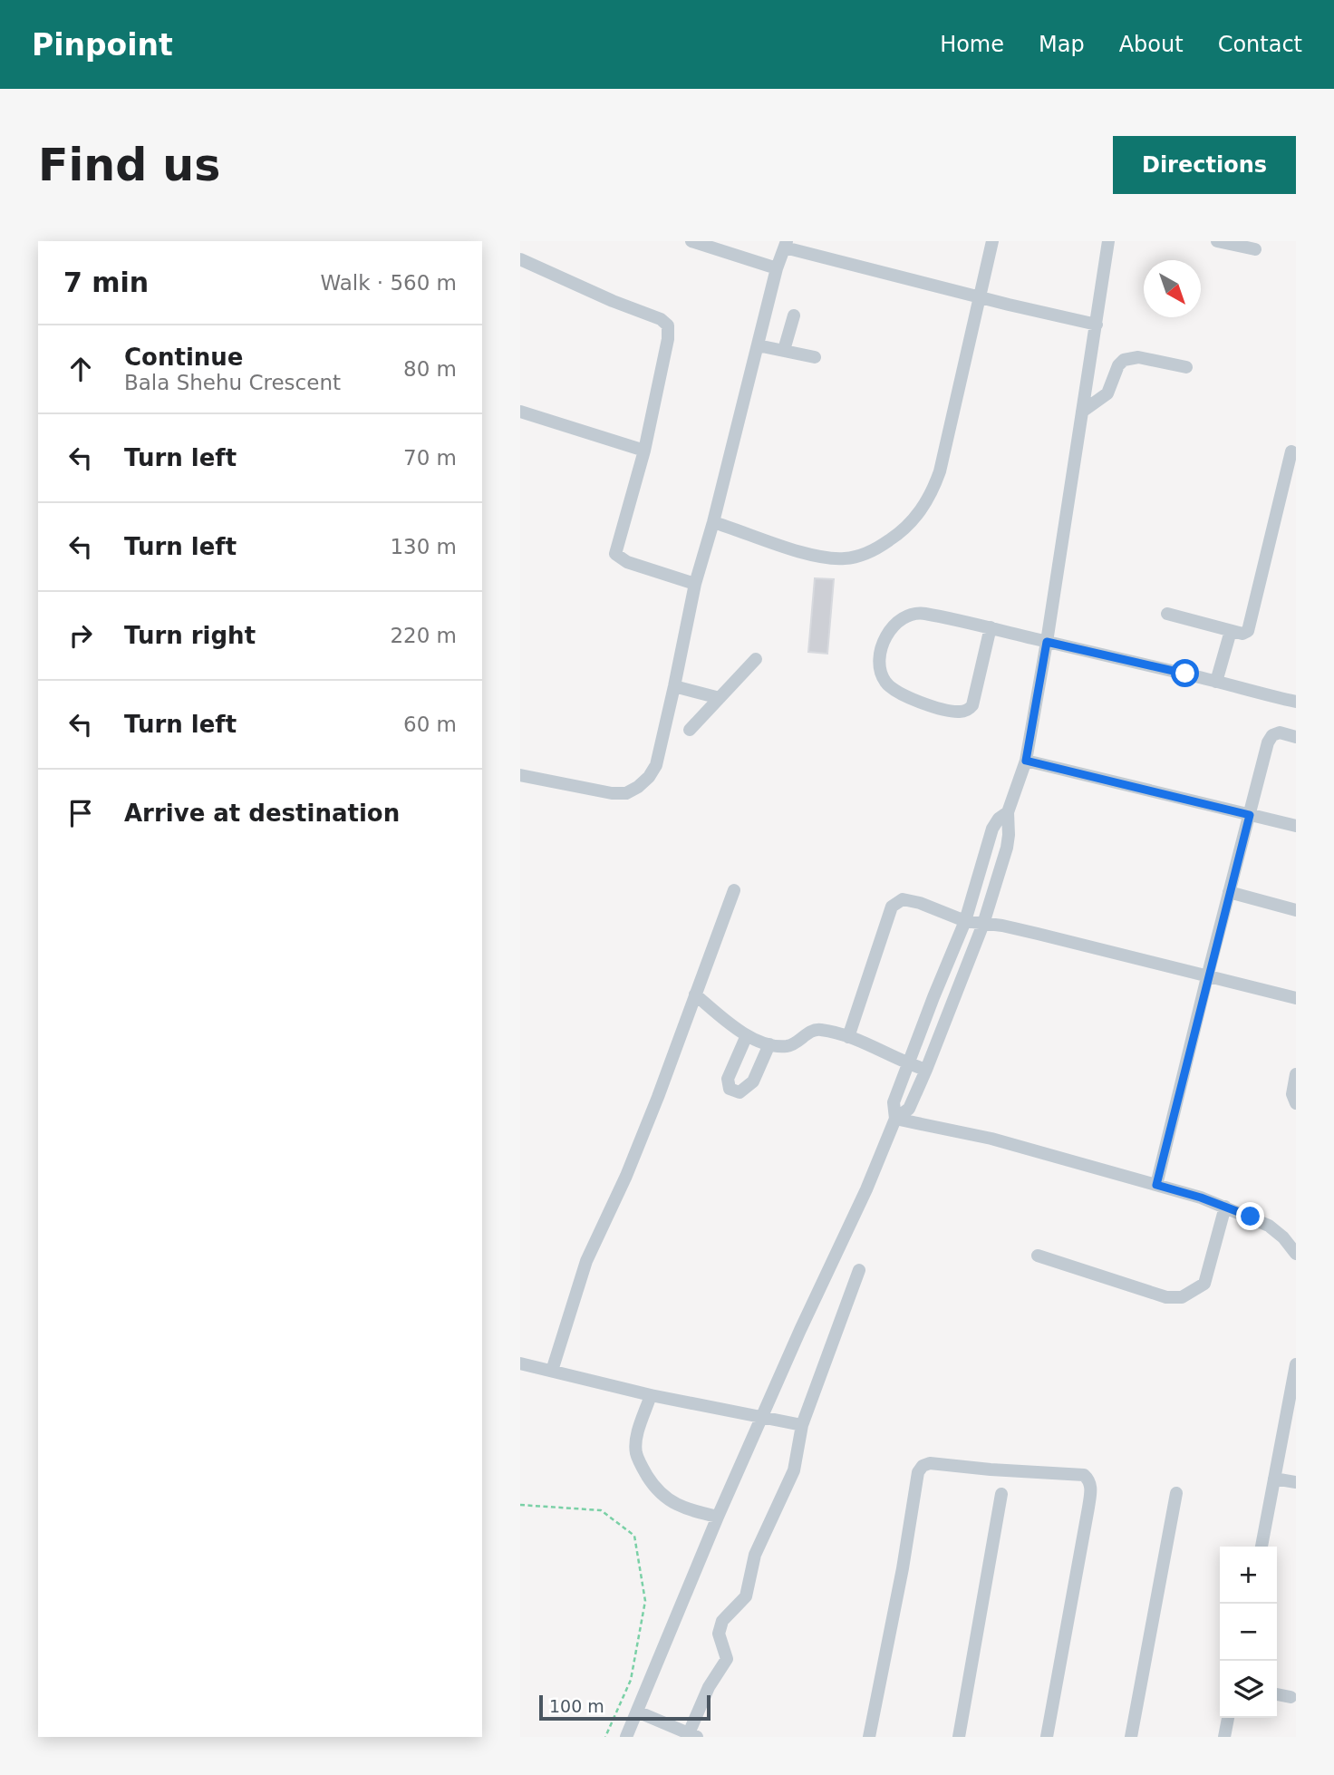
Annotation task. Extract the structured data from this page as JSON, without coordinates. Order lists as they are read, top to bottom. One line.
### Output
{"scale_bar":"100 m","north":"bottom right","page":{"header":"Pinpoint","nav":["Home","Map","About","Contact"],"buttons":"Directions","title":"Find us","heading":["7 min","Walk · 560 m"],"list":[["Continue","Bala Shehu Crescent","80 m"],["Turn left","70 m"],["Turn left","130 m"],["Turn right","220 m"],["Turn left","60 m"],"Arrive at destination"],"map_buttons":["+","−"],"scale":"100 m"}}
